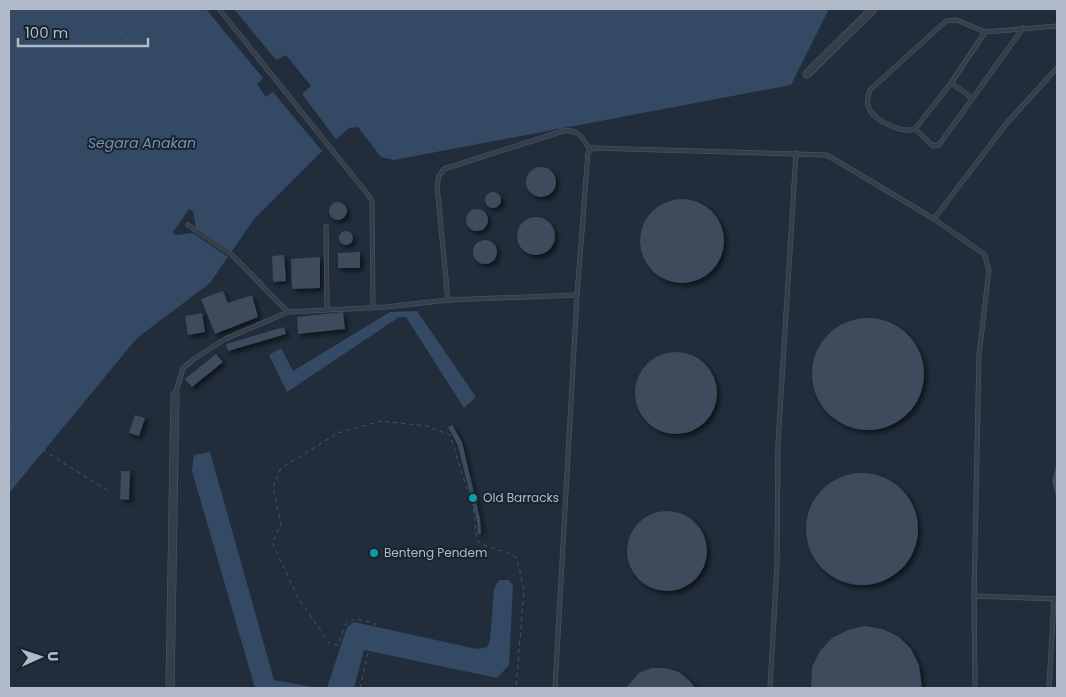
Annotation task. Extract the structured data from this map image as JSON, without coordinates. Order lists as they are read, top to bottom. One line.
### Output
{"water":["Segara Anakan"],"places":["Old Barracks","Benteng Pendem"],"scale_bar":"100 m","north":"right"}
